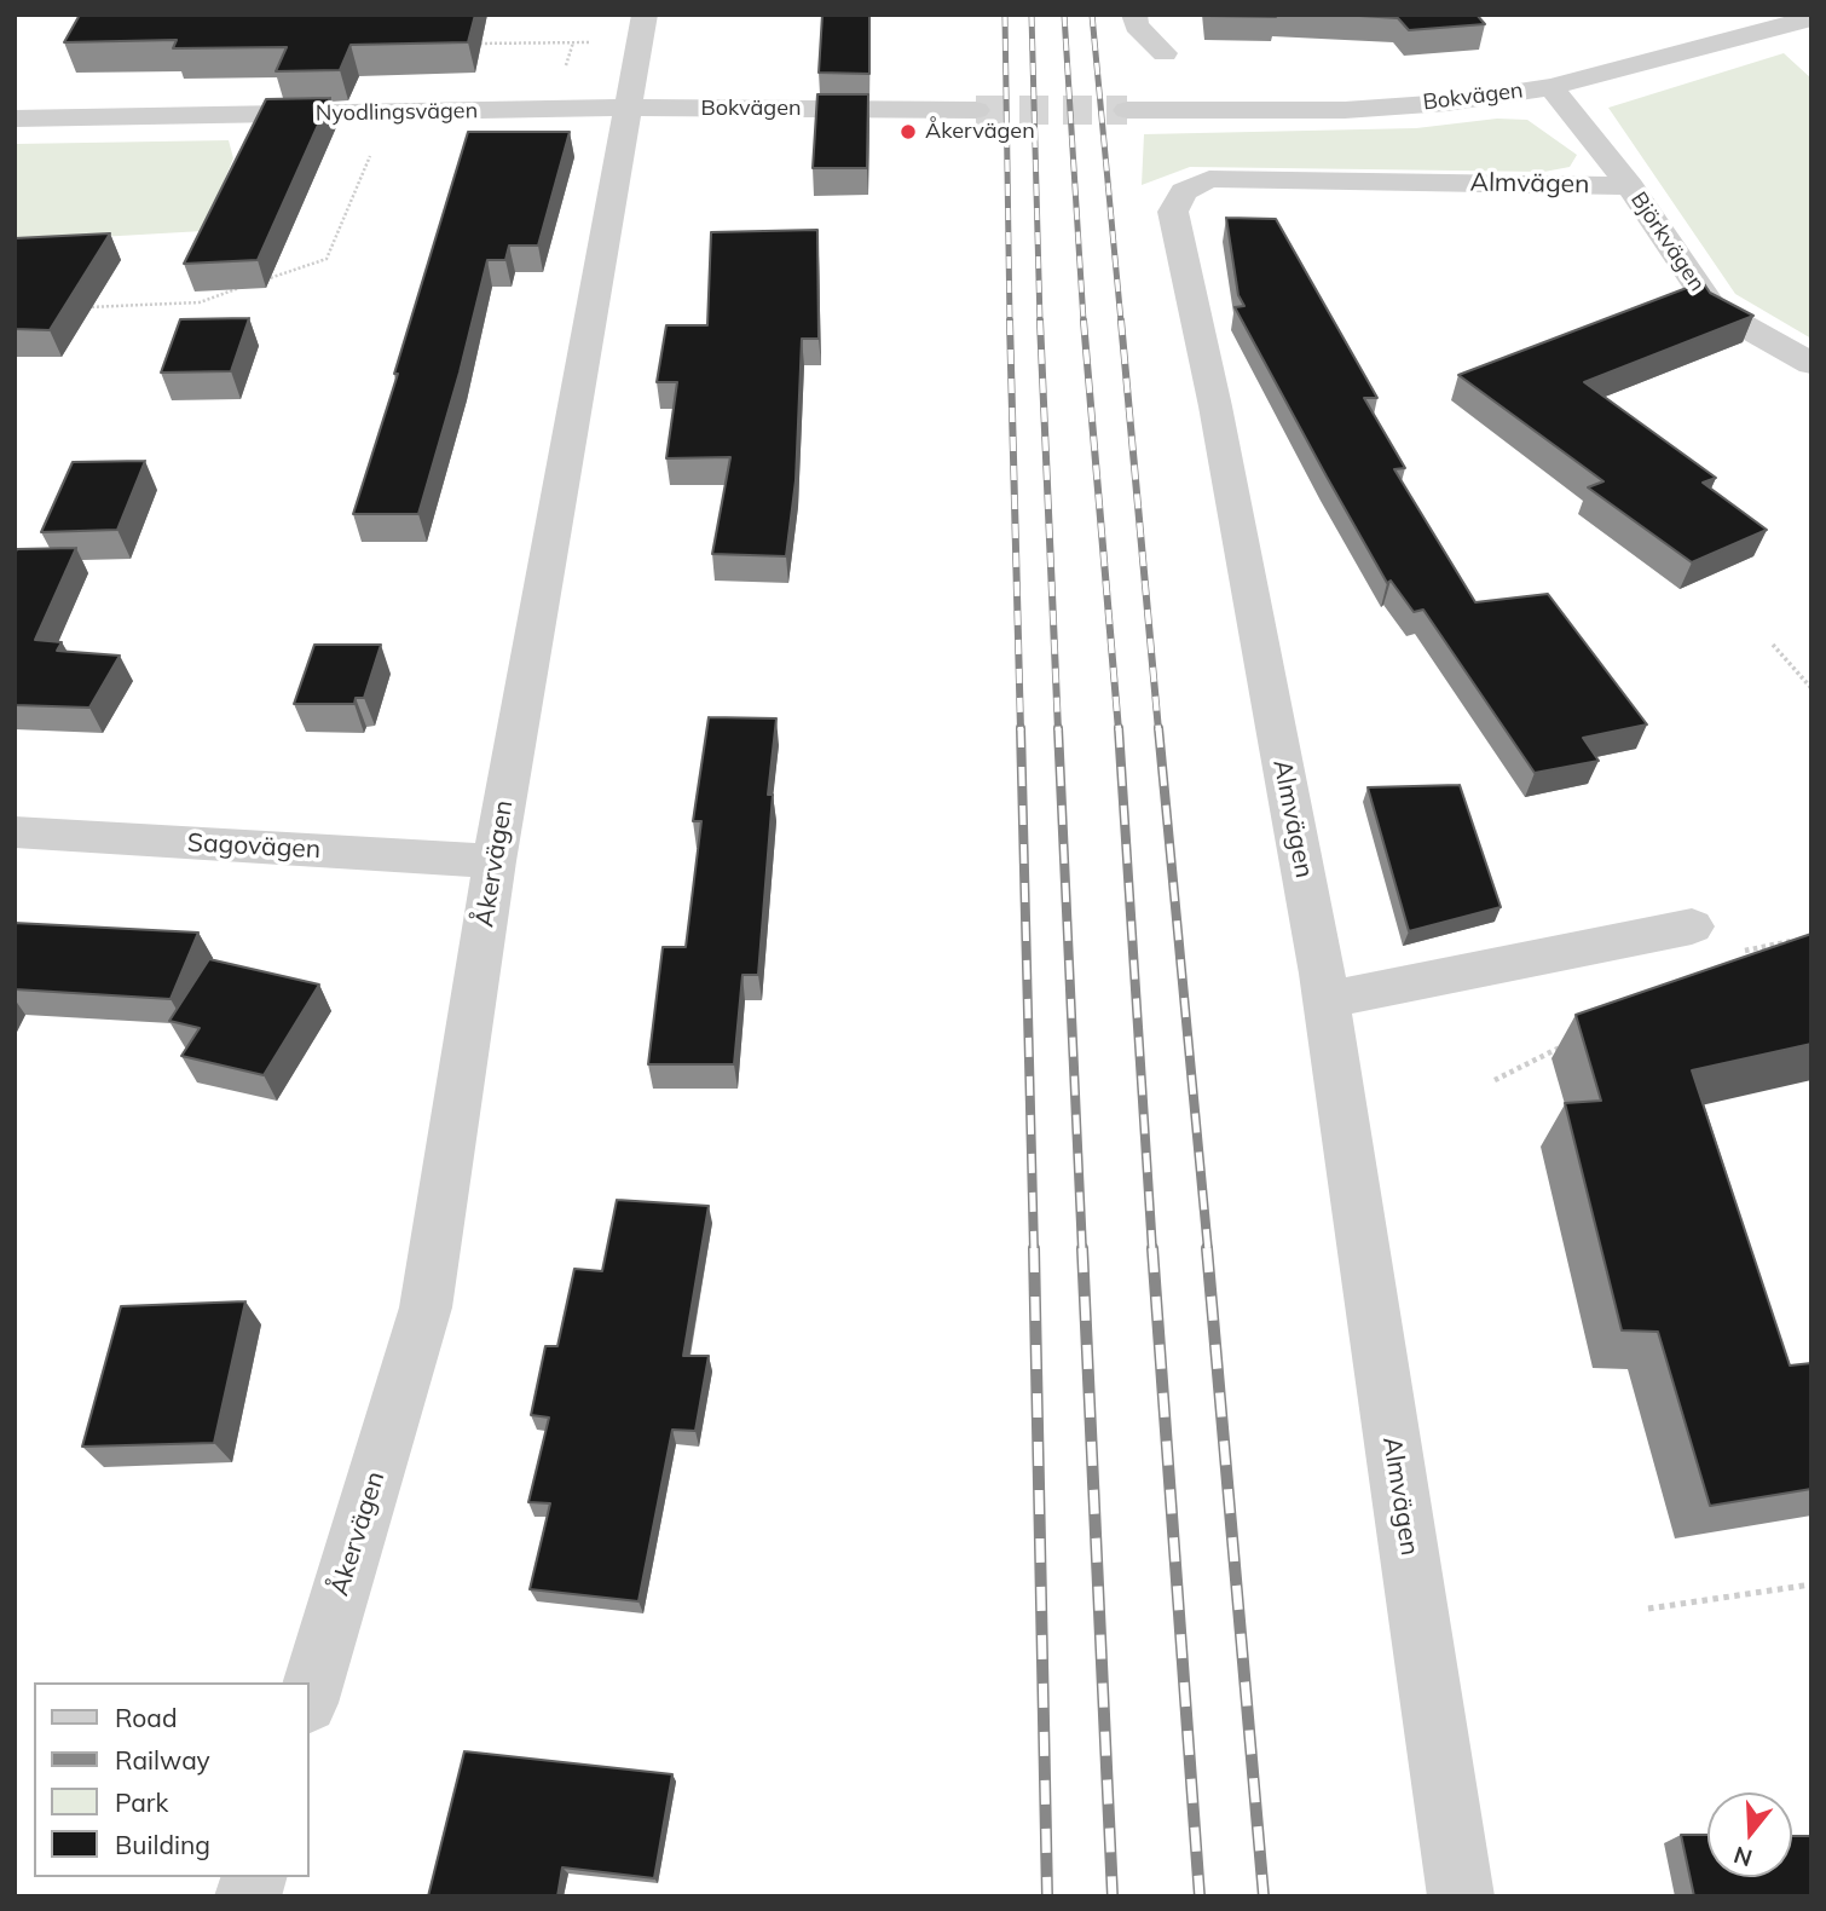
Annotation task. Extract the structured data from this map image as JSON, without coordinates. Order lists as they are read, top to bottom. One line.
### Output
{"streets":{"street":["Bokvägen","Nyodlingsvägen","Almvägen","Björkvägen","Sagovägen","Åkervägen"]},"crossings":[["Bokvägen","Nyodlingsvägen"],["Bokvägen","Björkvägen"],["Bokvägen","Åkervägen"],["Nyodlingsvägen","Åkervägen"],["Almvägen","Björkvägen"],["Sagovägen","Åkervägen"]],"places":["Åkervägen"],"legend":["Road","Railway","Park","Building"],"north":"bottom"}
